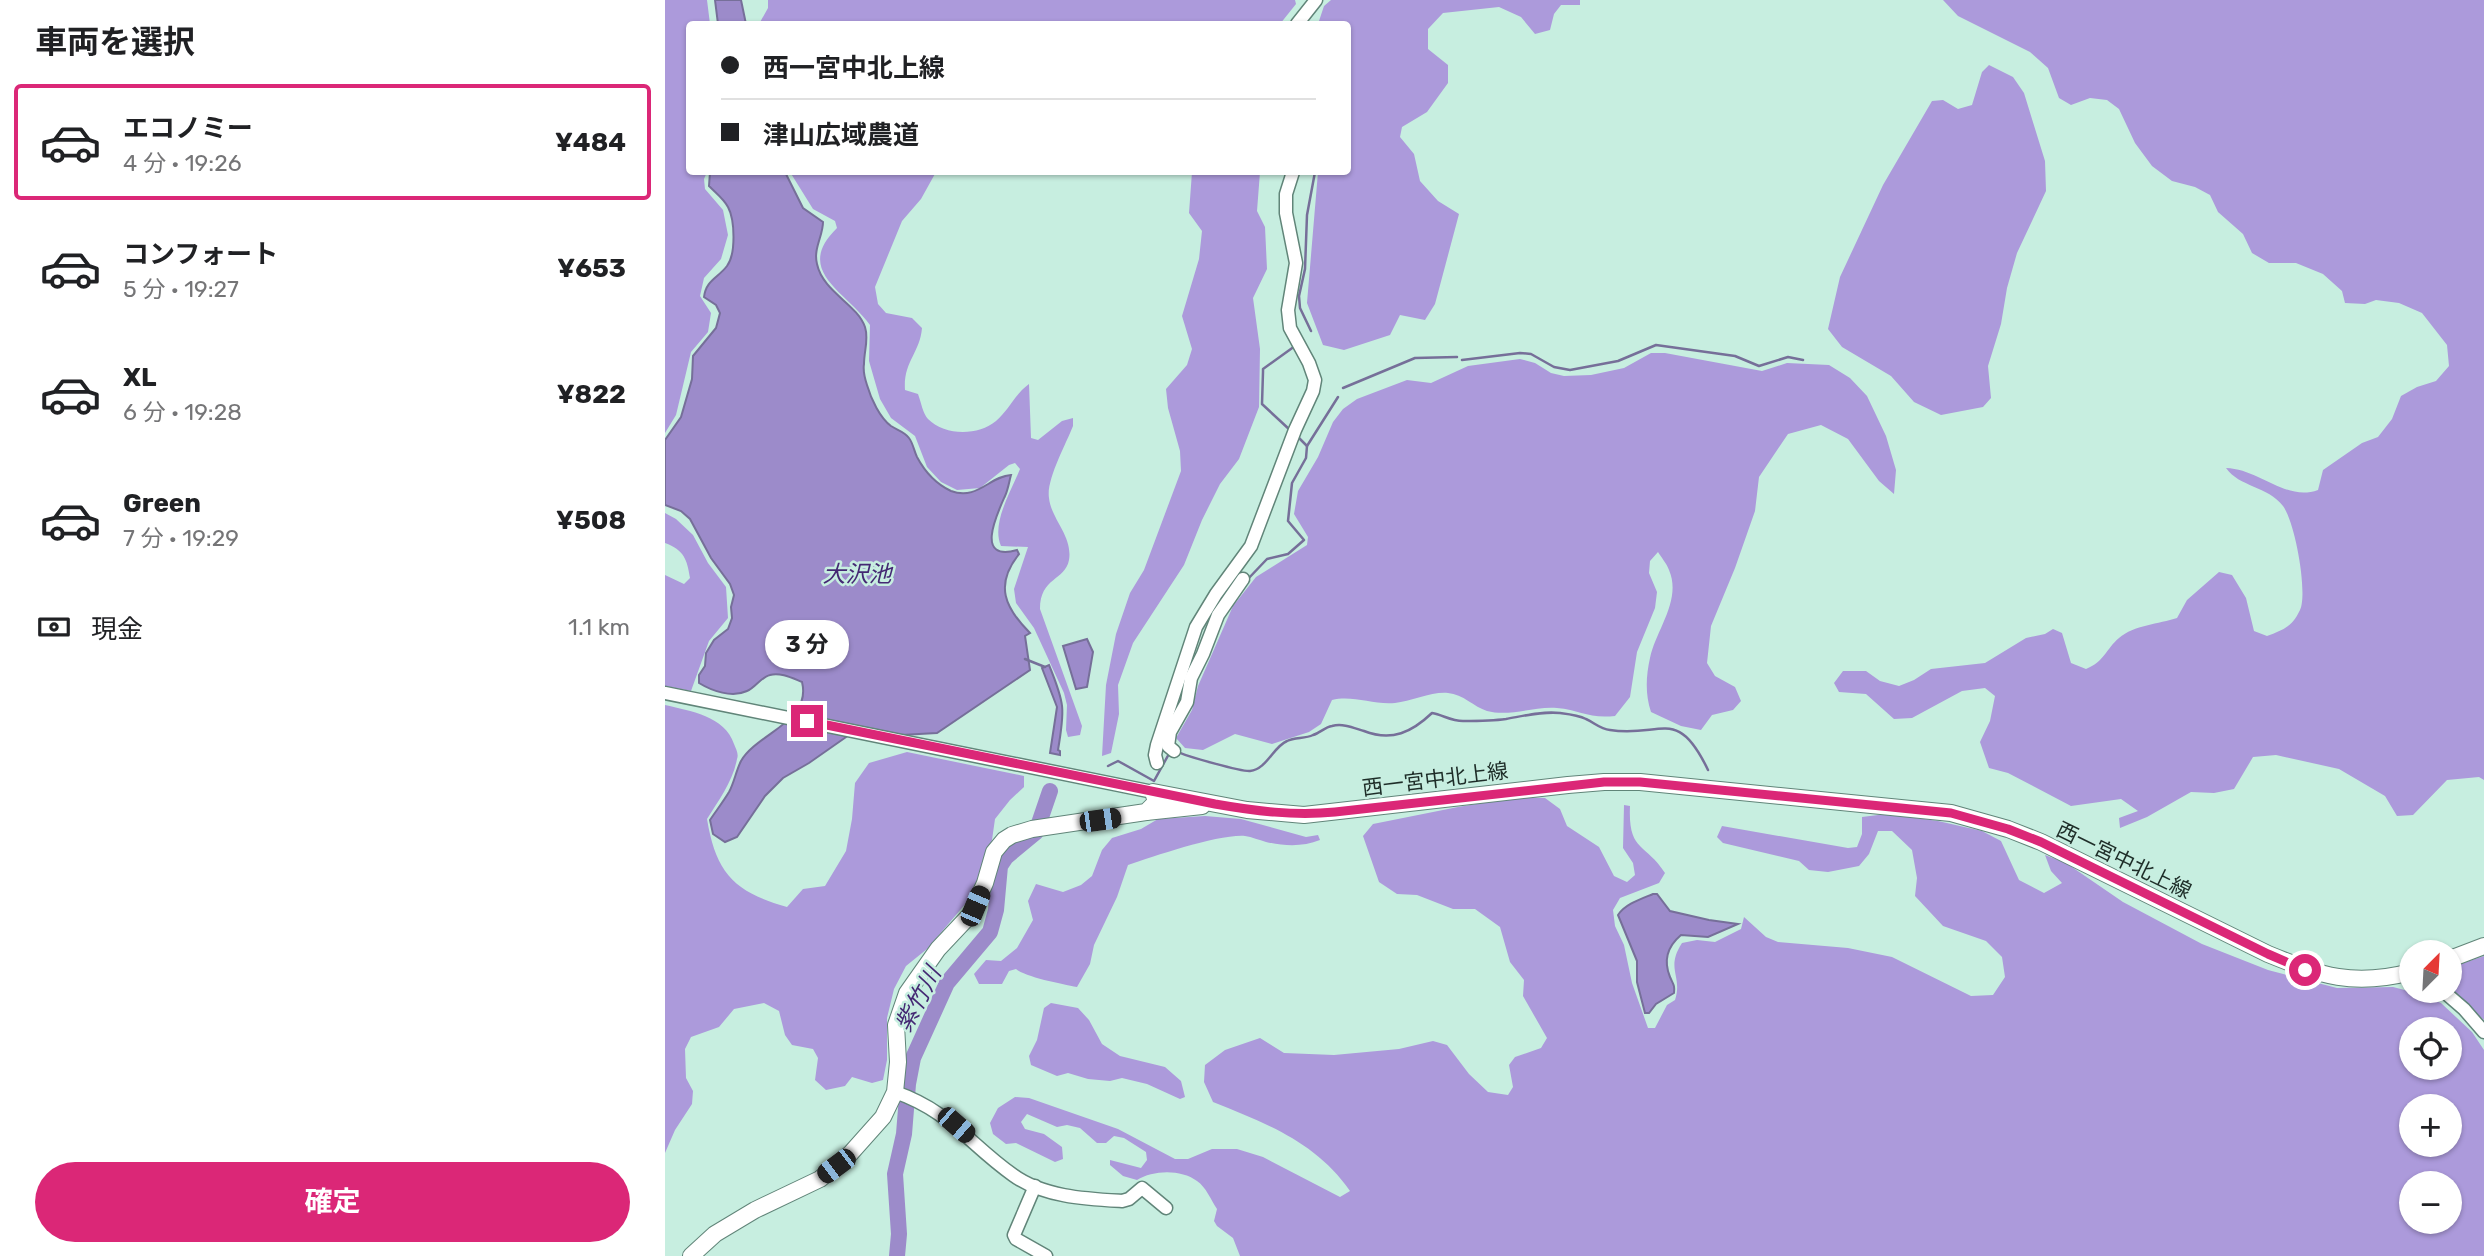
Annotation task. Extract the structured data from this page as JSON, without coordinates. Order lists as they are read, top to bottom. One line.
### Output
{"streets":{"main road":["西一宮中北上線"]},"water":["大沢池","紫竹川"],"north":"top right","page":{"heading":"車両を選択","banner":["西一宮中北上線","津山広域農道"],"list":[{"name":"エコノミー","note":"4 分 · 19:26","value":"¥484"},{"name":"コンフォート","note":"5 分 · 19:27","value":"¥653"},{"name":"XL","note":"6 分 · 19:28","value":"¥822"},{"name":"Green","note":"7 分 · 19:29","value":"¥508"}],"pay":["現金","1.1 km"],"bubble":"3 分","map_buttons":["+","−"],"buttons":"確定"}}
